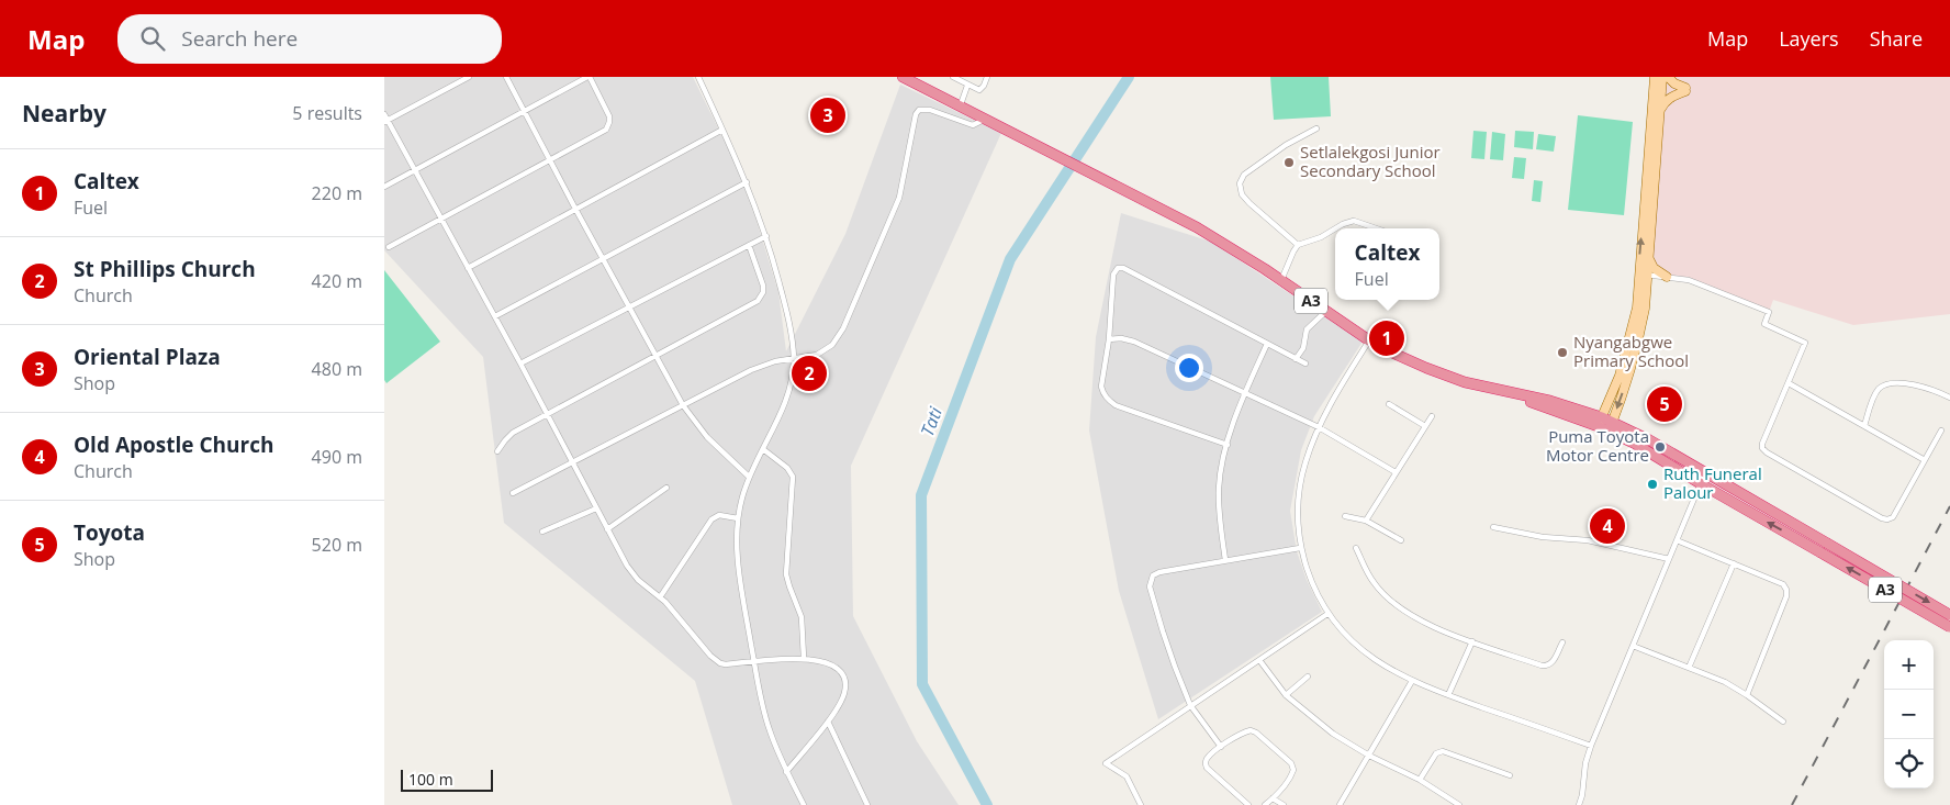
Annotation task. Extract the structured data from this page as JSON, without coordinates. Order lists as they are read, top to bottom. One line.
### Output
{"streets":{"highway":["A3"]},"water":["Tati"],"places":["Setlalekgosi Junior Secondary School","Nyangabgwe Primary School","Puma Toyota Motor Centre","Ruth Funeral Palour"],"scale_bar":"100 m","page":{"header":"Map","search":"Search here","nav":["Map","Layers","Share"],"heading":["Nearby","5 results"],"pins":["3","1","2","5","4"],"list":[{"mark":"1","name":"Caltex","note":"Fuel","value":"220 m"},{"mark":"2","name":"St Phillips Church","note":"Church","value":"420 m"},{"mark":"3","name":"Oriental Plaza","note":"Shop","value":"480 m"},{"mark":"4","name":"Old Apostle Church","note":"Church","value":"490 m"},{"mark":"5","name":"Toyota","note":"Shop","value":"520 m"}],"popup":["Caltex","Fuel"],"map_buttons":["+","−"],"scale":"100 m"}}
